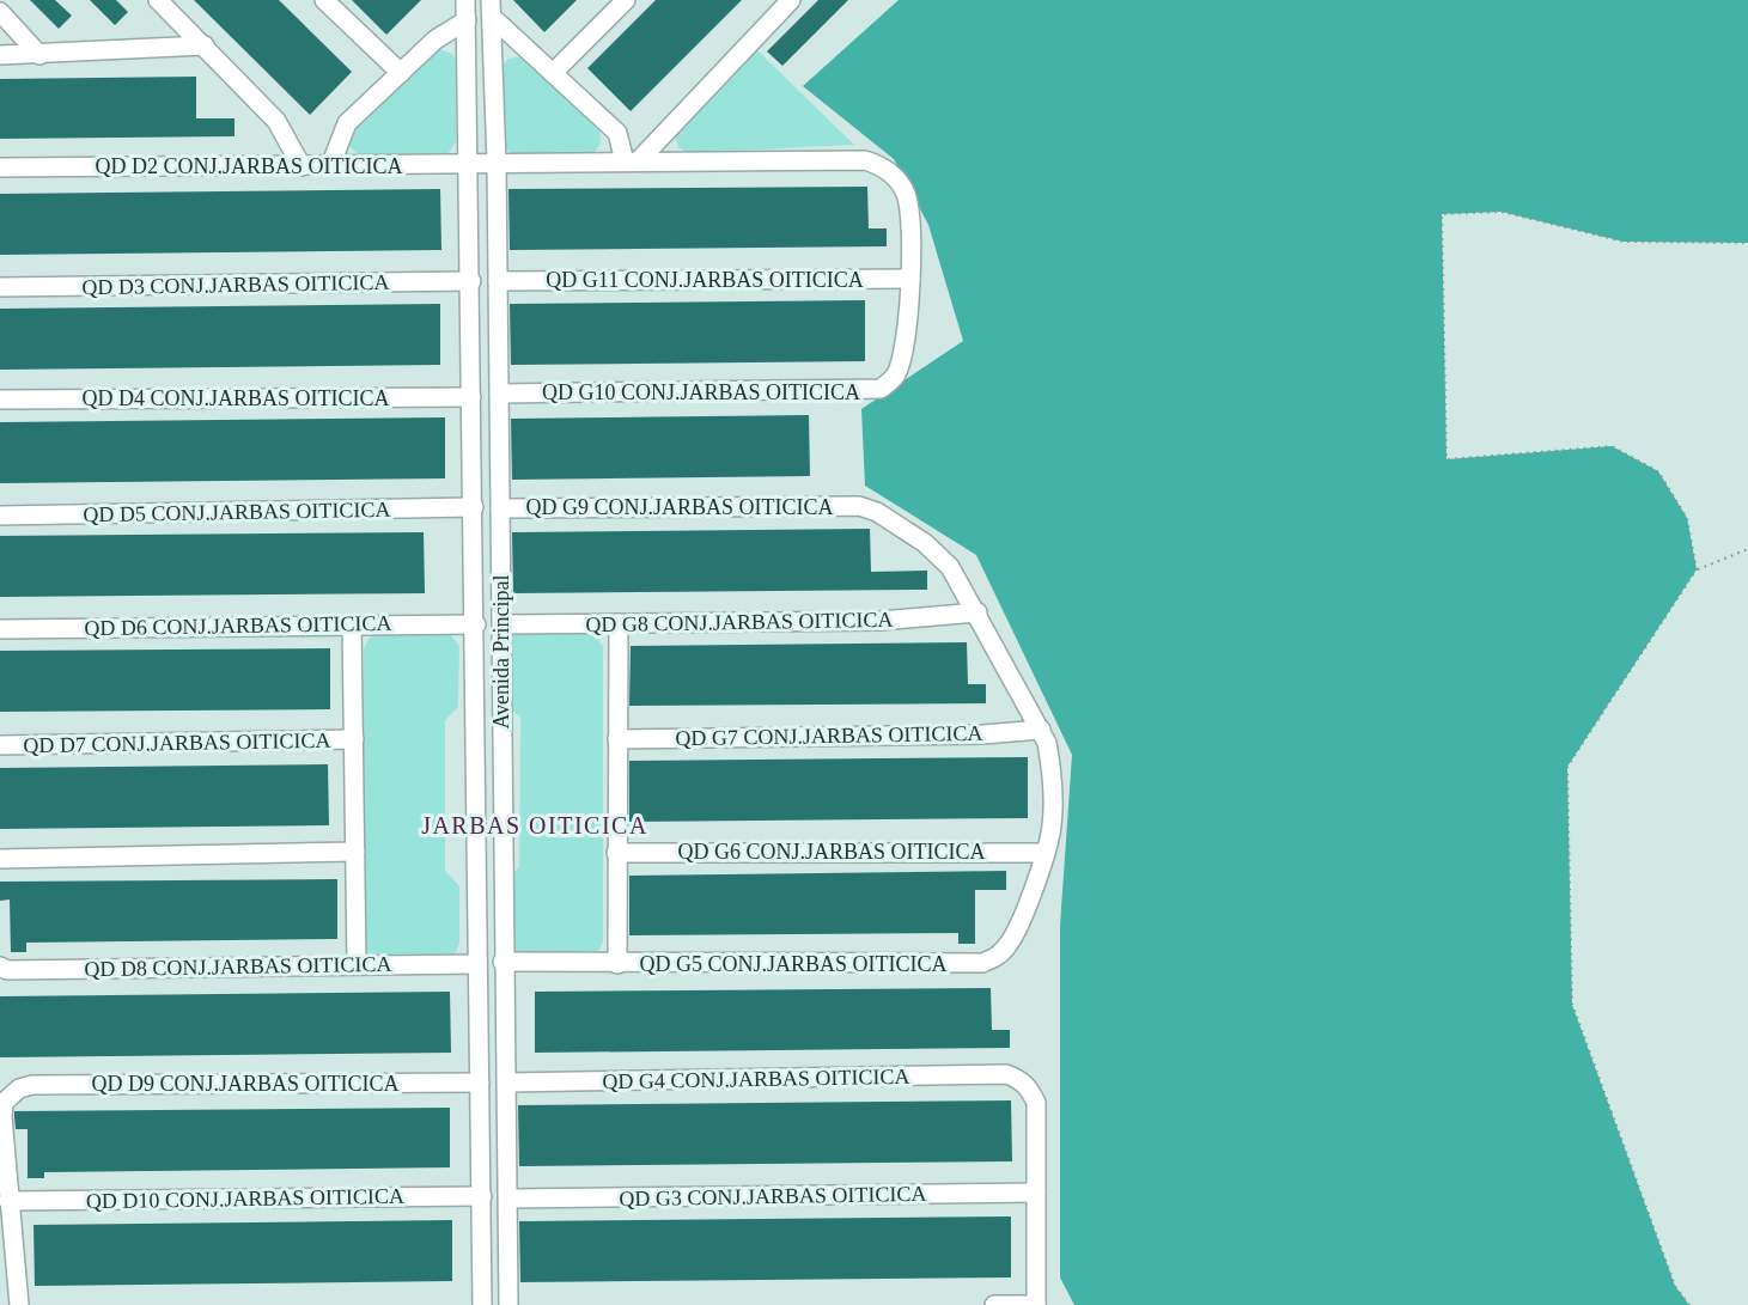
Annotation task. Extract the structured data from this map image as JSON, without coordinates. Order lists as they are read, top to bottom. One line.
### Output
{"streets":{"street":["QD D2 CONJ.JARBAS OITICICA","QD G11 CONJ.JARBAS OITICICA","QD D3 CONJ.JARBAS OITICICA","QD G10 CONJ.JARBAS OITICICA","QD D4 CONJ.JARBAS OITICICA","QD G9 CONJ.JARBAS OITICICA","QD D5 CONJ.JARBAS OITICICA","QD G8 CONJ.JARBAS OITICICA","QD D6 CONJ.JARBAS OITICICA","Avenida Principal","QD G7 CONJ.JARBAS OITICICA","QD D7 CONJ.JARBAS OITICICA","QD G6 CONJ.JARBAS OITICICA","QD G5 CONJ.JARBAS OITICICA","QD D8 CONJ.JARBAS OITICICA","QD G4 CONJ.JARBAS OITICICA","QD D9 CONJ.JARBAS OITICICA","QD G3 CONJ.JARBAS OITICICA","QD D10 CONJ.JARBAS OITICICA"]},"crossings":[["QD D2 CONJ.JARBAS OITICICA","Avenida Principal"],["QD G11 CONJ.JARBAS OITICICA","QD G10 CONJ.JARBAS OITICICA"],["QD G11 CONJ.JARBAS OITICICA","Avenida Principal"],["QD D3 CONJ.JARBAS OITICICA","Avenida Principal"],["QD G10 CONJ.JARBAS OITICICA","Avenida Principal"],["QD D4 CONJ.JARBAS OITICICA","Avenida Principal"],["QD G9 CONJ.JARBAS OITICICA","QD G8 CONJ.JARBAS OITICICA"],["QD G9 CONJ.JARBAS OITICICA","Avenida Principal"],["QD D5 CONJ.JARBAS OITICICA","Avenida Principal"],["QD G8 CONJ.JARBAS OITICICA","Avenida Principal"],["QD D6 CONJ.JARBAS OITICICA","Avenida Principal"],["Avenida Principal","QD G5 CONJ.JARBAS OITICICA"],["Avenida Principal","QD D8 CONJ.JARBAS OITICICA"],["Avenida Principal","QD G4 CONJ.JARBAS OITICICA"],["Avenida Principal","QD D9 CONJ.JARBAS OITICICA"],["Avenida Principal","QD G3 CONJ.JARBAS OITICICA"],["Avenida Principal","QD D10 CONJ.JARBAS OITICICA"],["QD G6 CONJ.JARBAS OITICICA","QD G5 CONJ.JARBAS OITICICA"],["QD G4 CONJ.JARBAS OITICICA","QD G3 CONJ.JARBAS OITICICA"],["QD D9 CONJ.JARBAS OITICICA","QD D10 CONJ.JARBAS OITICICA"]],"districts":["JARBAS OITICICA"]}
